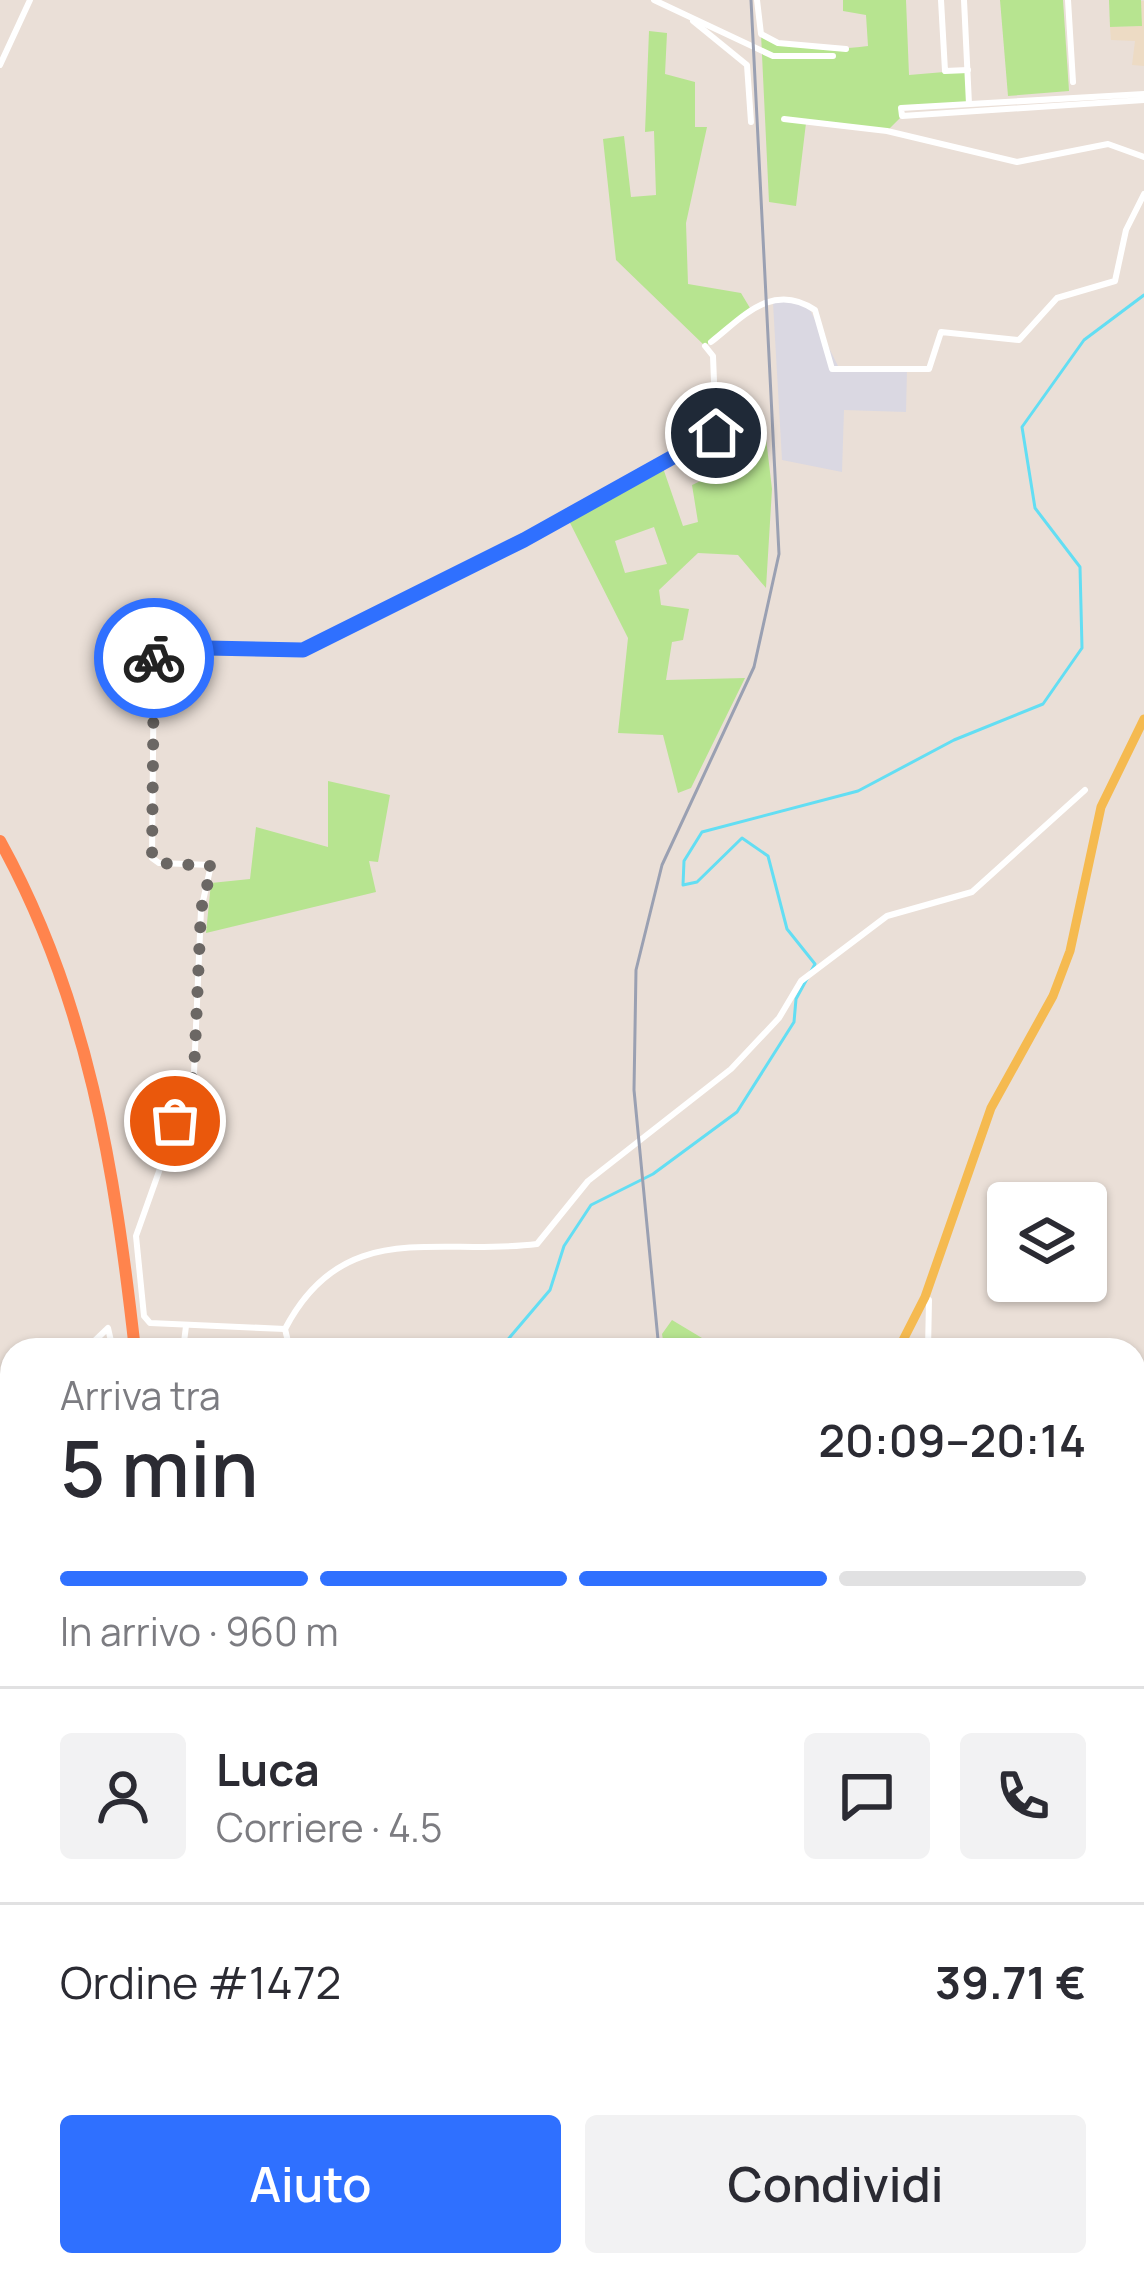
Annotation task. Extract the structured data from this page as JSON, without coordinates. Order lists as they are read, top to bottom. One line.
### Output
{"page":{"heading":["5 min","Arriva tra","20:09–20:14"],"panel":["Luca","Corriere · 4.5","Ordine #1472","39.71 €"],"bar":"In arrivo · 960 m","buttons":["Aiuto","Condividi"]}}
